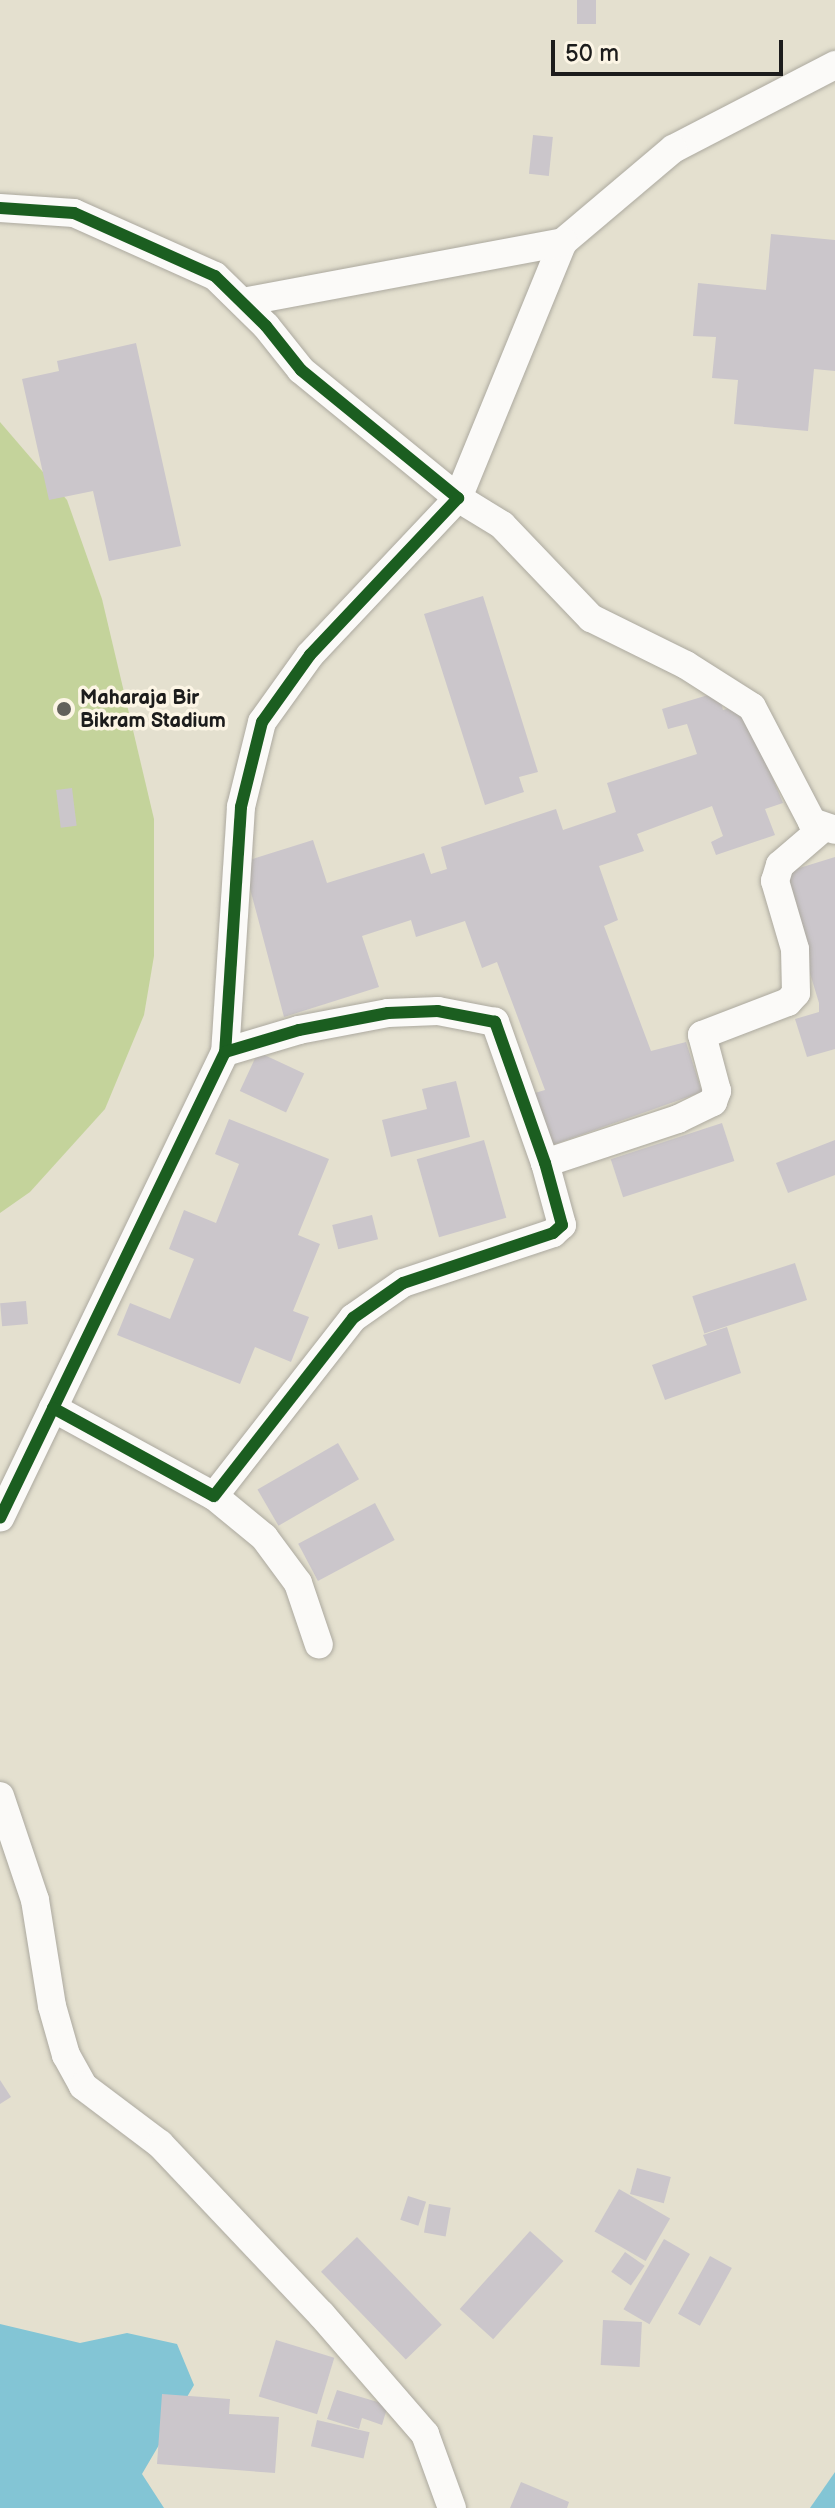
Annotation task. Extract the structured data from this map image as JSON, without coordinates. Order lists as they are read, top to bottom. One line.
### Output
{"places":["Maharaja Bir Bikram Stadium"],"scale_bar":"50 m"}
